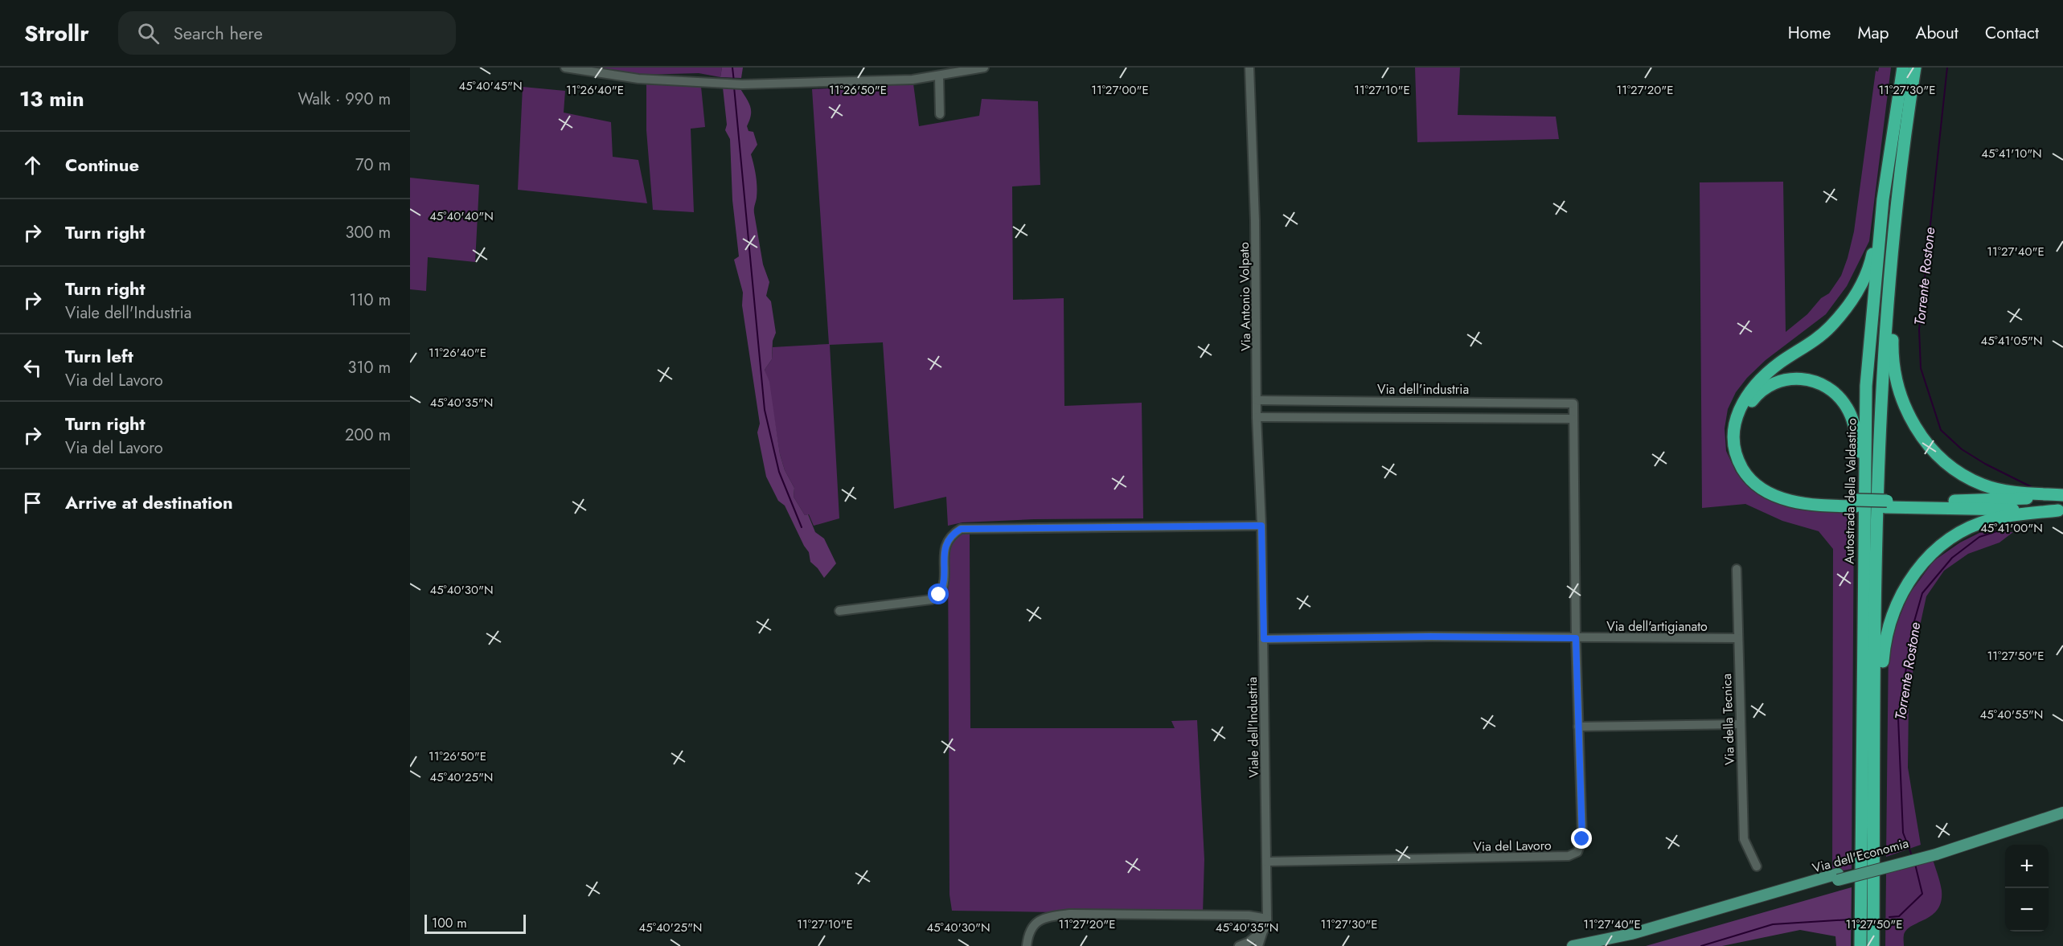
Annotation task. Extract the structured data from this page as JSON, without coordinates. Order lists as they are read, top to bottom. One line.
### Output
{"streets":{"highway":["Autostrada della Valdastico"],"main road":["Via dell'Economia"],"street":["Via Antonio Volpato","Via dell'industria","Via dell'artigianato","Via della Tecnica","Viale dell'Industria","Via del Lavoro"]},"crossings":[["Via Antonio Volpato","Via dell'industria"],["Via Antonio Volpato","Viale dell'Industria"],["Via dell'industria","Via dell'artigianato"],["Via dell'industria","Via del Lavoro"],["Via dell'artigianato","Via della Tecnica"],["Via dell'artigianato","Via del Lavoro"],["Viale dell'Industria","Via del Lavoro"]],"water":["Torrente Rostone"],"scale_bar":"100 m","page":{"header":"Strollr","search":"Search here","nav":["Home","Map","About","Contact"],"heading":["13 min","Walk · 990 m"],"list":[["Continue","70 m"],["Turn right","300 m"],["Turn right","Viale dell'Industria","110 m"],["Turn left","Via del Lavoro","310 m"],["Turn right","Via del Lavoro","200 m"],"Arrive at destination"],"map_buttons":["+","−"],"scale":"100 m"},"coordinates":["45°40'45\"N","11°26'40\"E","11°26'50\"E","11°27'10\"E","11°27'00\"E","11°27'20\"E","11°27'30\"E","45°41'10\"N","45°40'40\"N","11°27'40\"E","45°41'05\"N","45°40'35\"N","45°41'00\"N","45°40'30\"N","11°27'50\"E","45°40'55\"N","45°40'25\"N"]}
